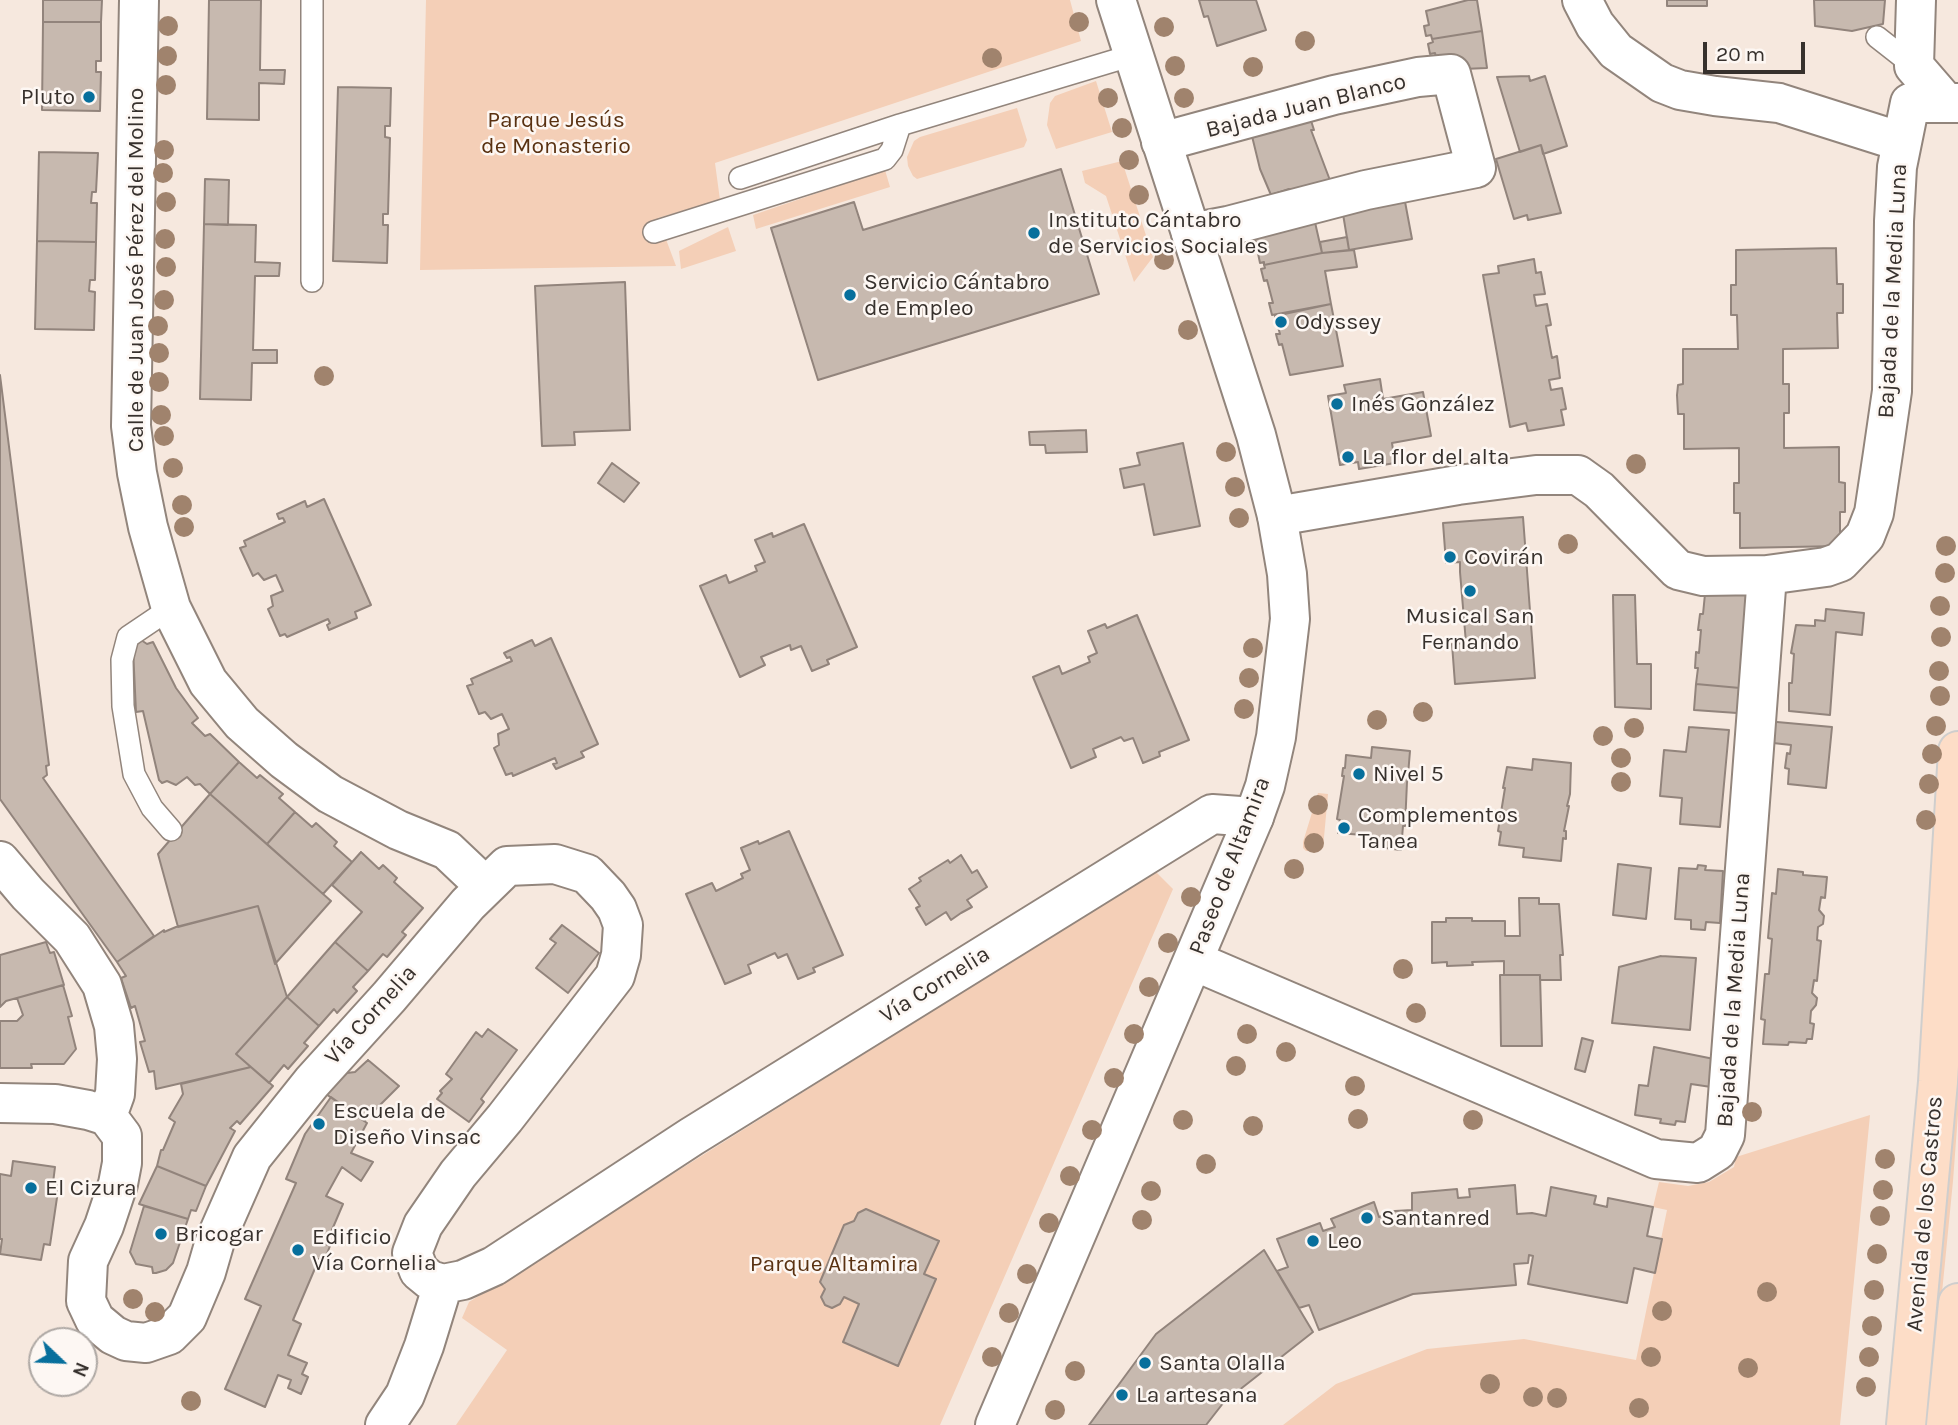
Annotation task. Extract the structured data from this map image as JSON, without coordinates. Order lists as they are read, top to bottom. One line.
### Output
{"streets":{"main road":["Avenida de los Castros"],"street":["Bajada Juan Blanco","Calle de Juan José Pérez del Molino","Bajada de la Media Luna","Paseo de Altamira","Vía Cornelia"]},"crossings":[["Bajada Juan Blanco","Paseo de Altamira"],["Calle de Juan José Pérez del Molino","Vía Cornelia"],["Bajada de la Media Luna","Paseo de Altamira"],["Paseo de Altamira","Vía Cornelia"]],"parks":["Parque Jesús de Monasterio","Parque Altamira"],"places":["Pluto","Instituto Cántabro de Servicios Sociales","Servicio Cántabro de Empleo","Odyssey","Inés González","La flor del alta","Covirán","Musical San Fernando","Nivel 5","Complementos Tanea","Escuela de Diseño Vinsac","El Cizura","Santanred","Bricogar","Leo","Edificio Vía Cornelia","Santa Olalla","La artesana"],"scale_bar":"20 m","north":"bottom right"}
